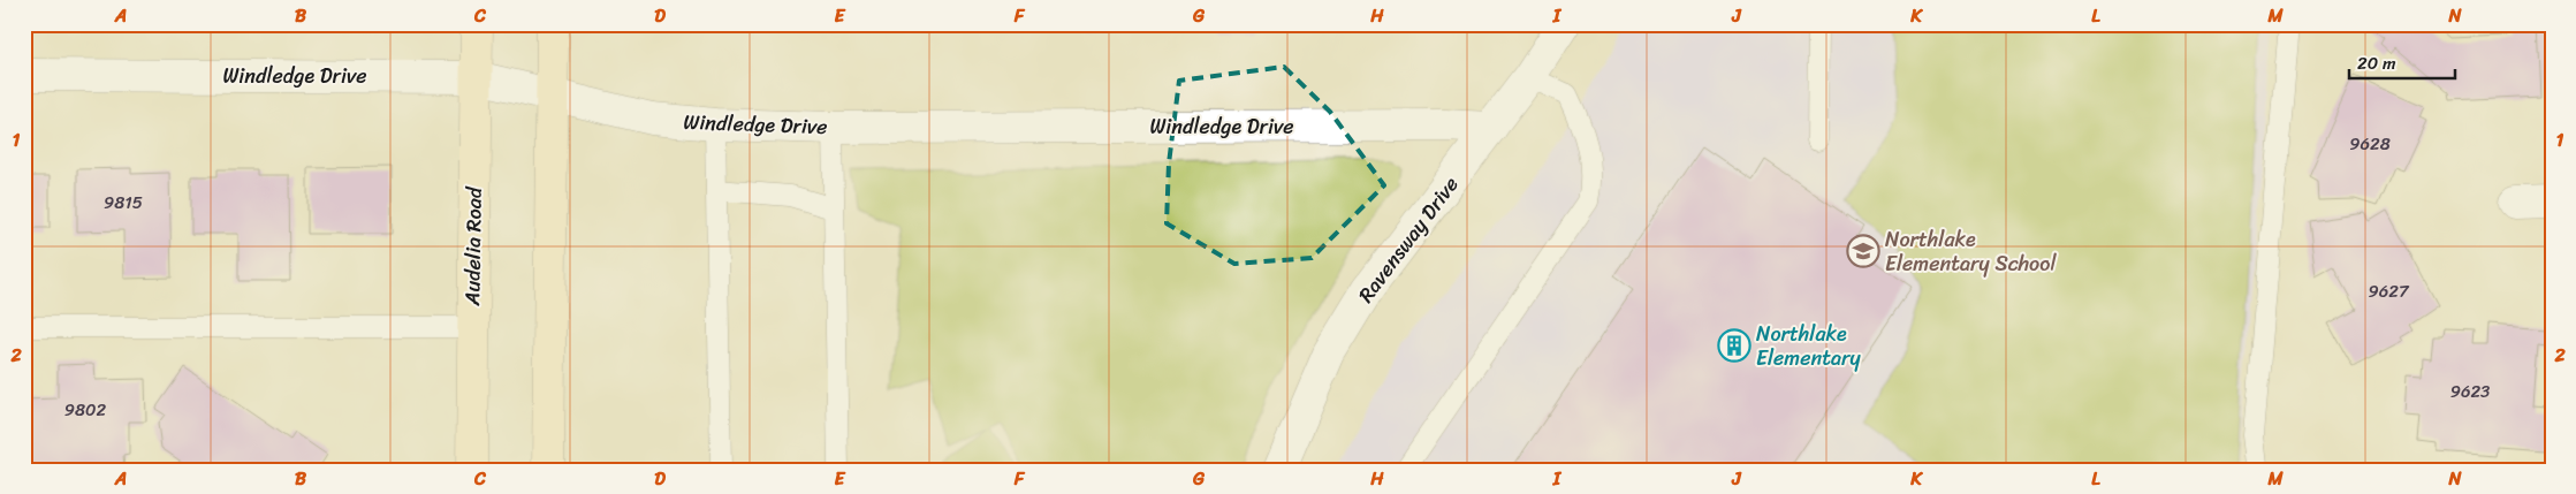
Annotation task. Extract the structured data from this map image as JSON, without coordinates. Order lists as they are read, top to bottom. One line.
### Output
{"streets":{"main road":["Audelia Road"],"street":["Windledge Drive","Ravensway Drive"]},"crossings":[["Windledge Drive","Ravensway Drive"],["Windledge Drive","Audelia Road"]],"places":{"school or university":["Northlake Elementary School"],"building":["Northlake Elementary"]},"house_numbers":["9628","9815","9627","9623","9802"],"scale_bar":"20 m","grid":{"columns":["A","B","C","D","E","F","G","H","I","J","K","L","M","N"],"rows":["1","2"]}}
